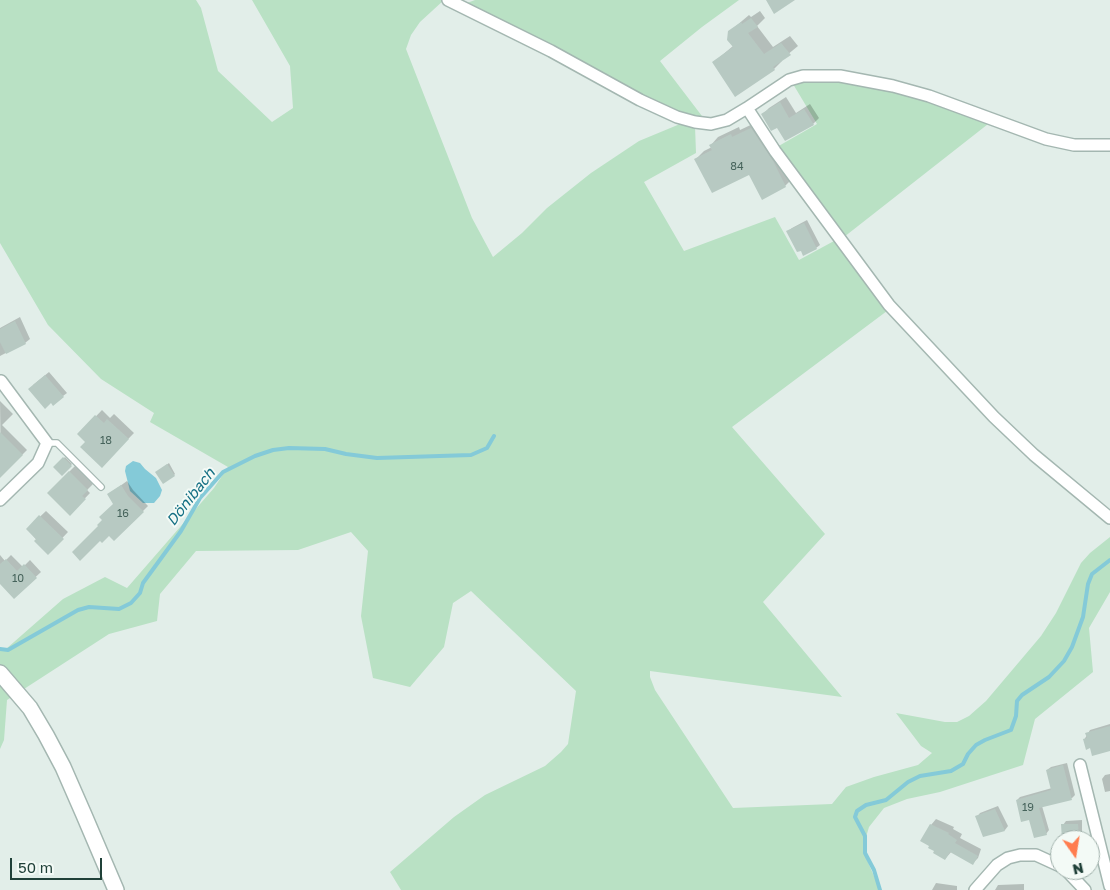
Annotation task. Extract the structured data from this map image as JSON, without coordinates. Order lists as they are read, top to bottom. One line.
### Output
{"water":["Dönibach"],"house_numbers":["84","18","16","10","19"],"scale_bar":"50 m","north":"bottom"}
